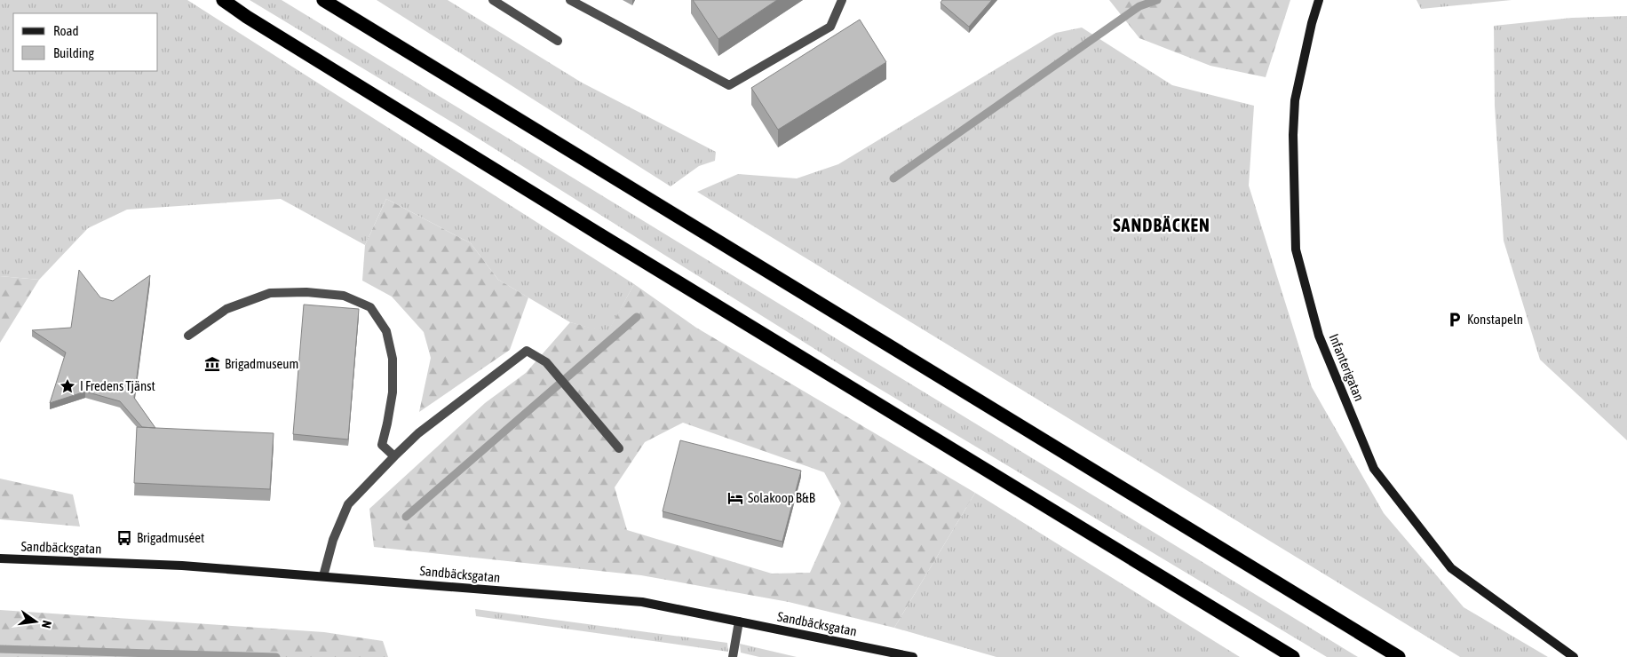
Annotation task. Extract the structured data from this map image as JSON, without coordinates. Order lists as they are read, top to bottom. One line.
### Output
{"streets":{"street":["Infanterigatan","Sandbäcksgatan"]},"districts":["SANDBÄCKEN"],"places":{"parking":["Konstapeln"],"museum":["Brigadmuseum"],"place":["I Fredens Tjänst"],"hotel":["Solakoop B&B"],"bus stop":["Brigadmuséet"]},"legend":["Road","Building"],"north":"right"}
